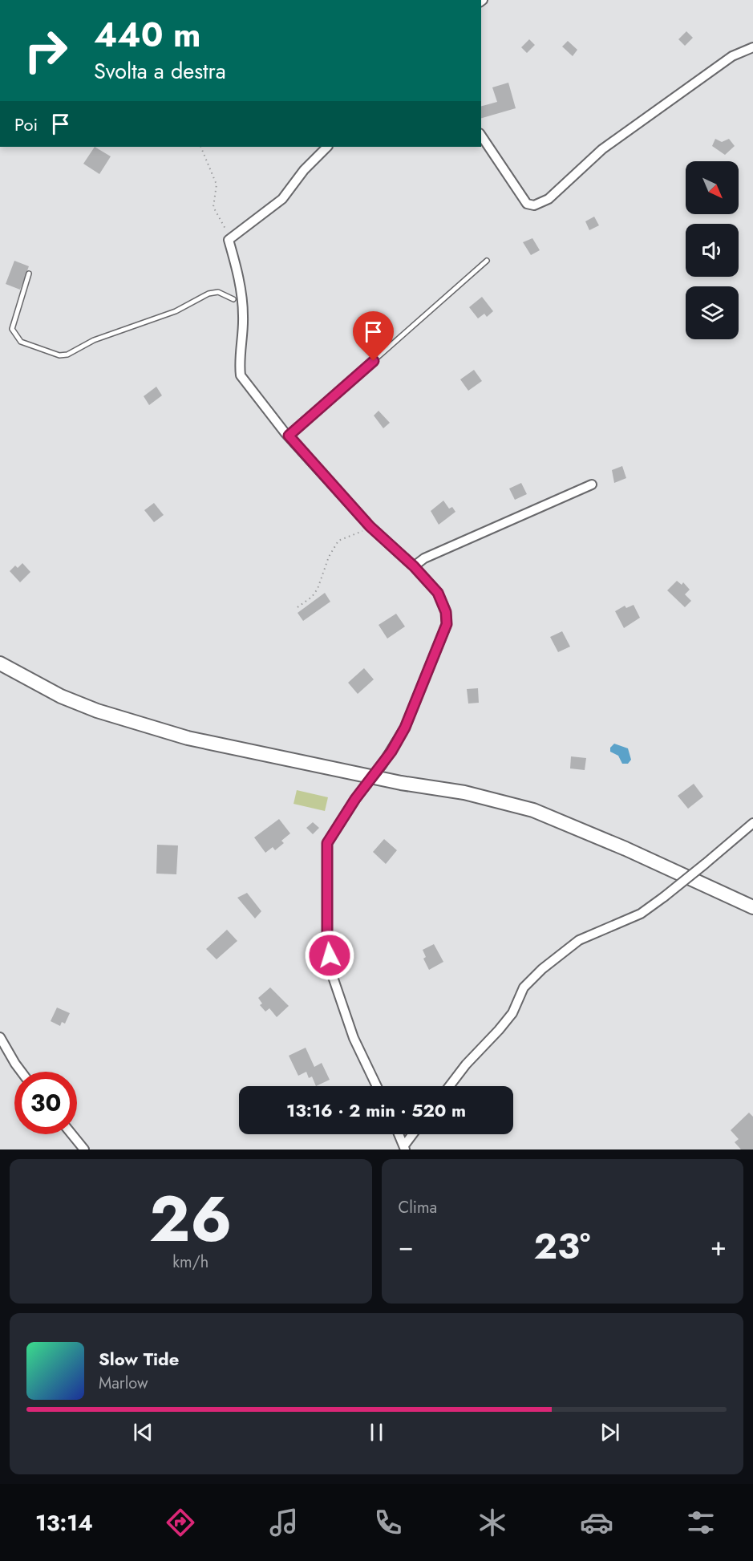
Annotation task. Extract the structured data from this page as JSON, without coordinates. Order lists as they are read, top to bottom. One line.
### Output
{"north":"bottom right","page":{"turn":["440 m","Svolta a destra"],"then":"Poi","limit":"30","trip":"13:16 · 2 min · 520 m","tile":[["26","km/h"],"Clima"],"heat":["−","23°","+"],"song":["Slow Tide","Marlow"],"tabs":"13:14"}}
